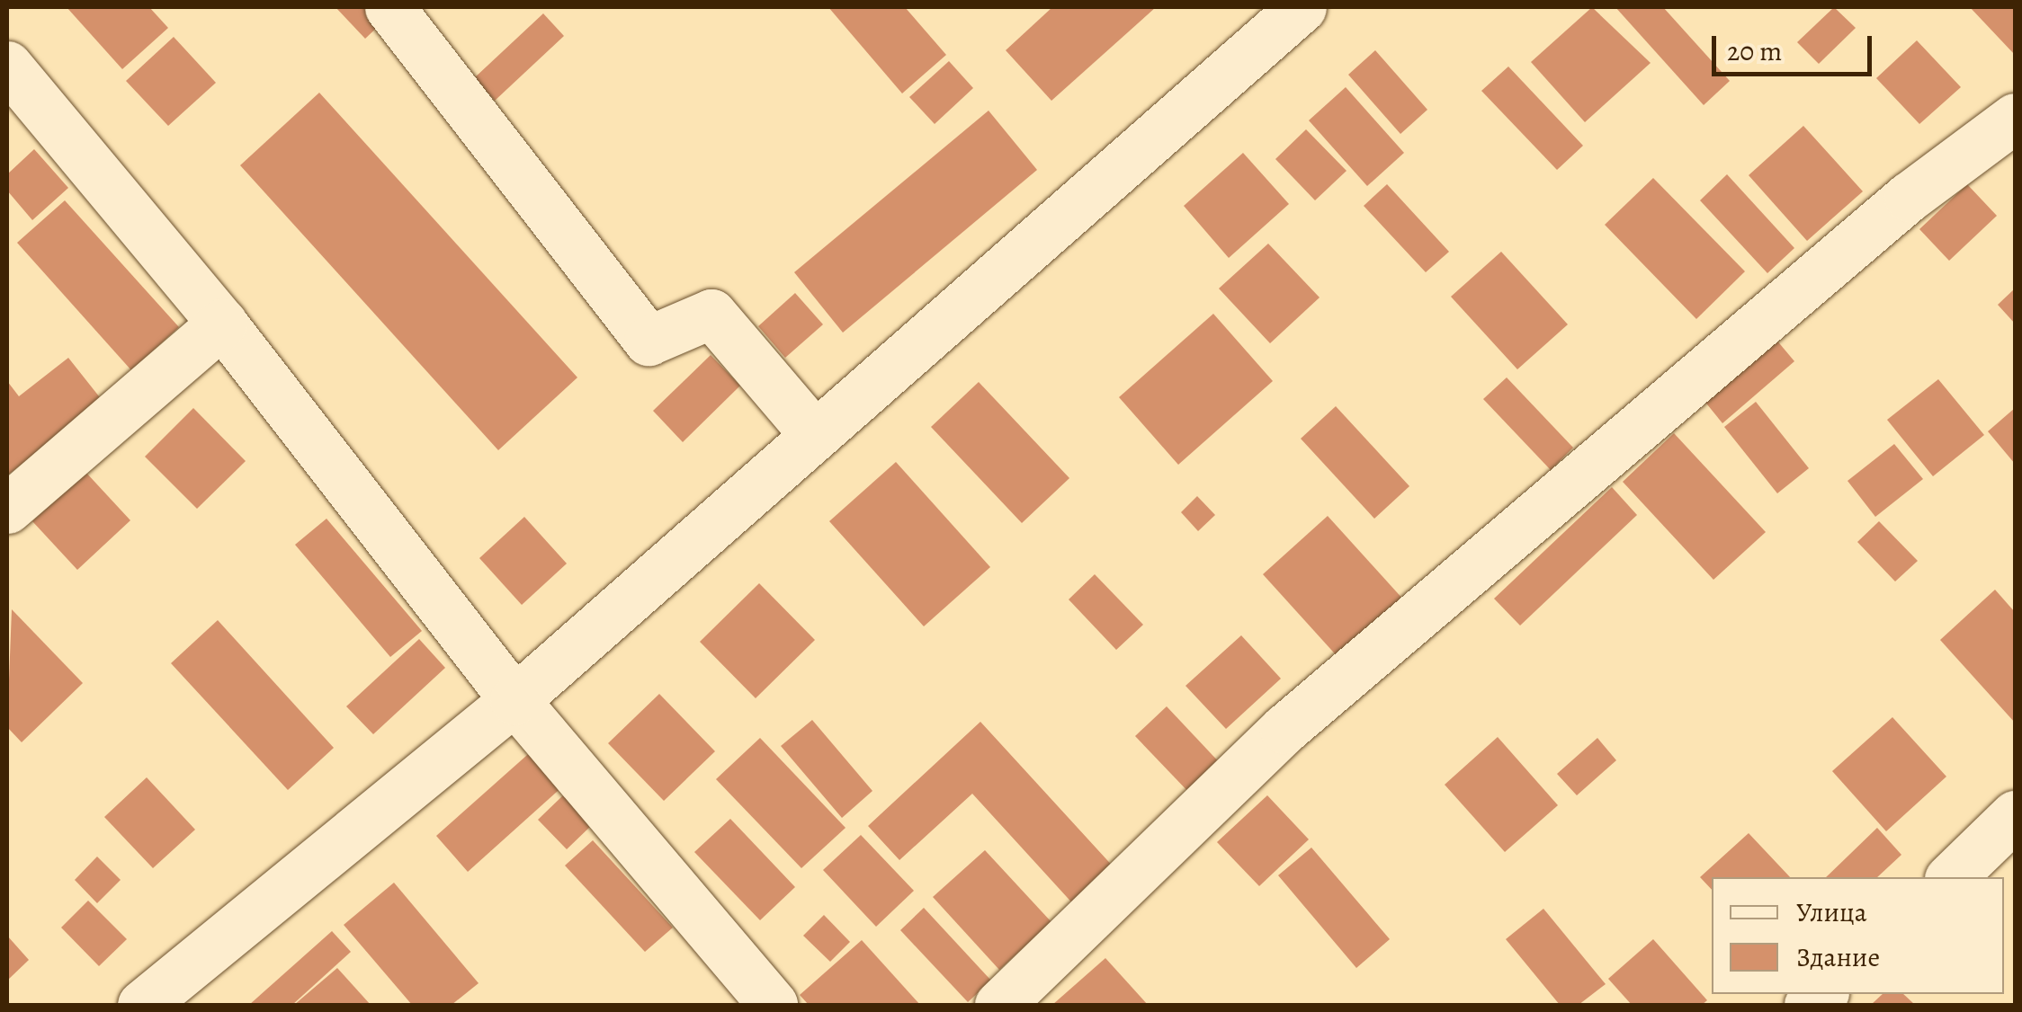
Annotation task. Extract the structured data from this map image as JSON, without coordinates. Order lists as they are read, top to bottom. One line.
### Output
{"legend":["Улица","Здание"],"scale_bar":"20 m"}
